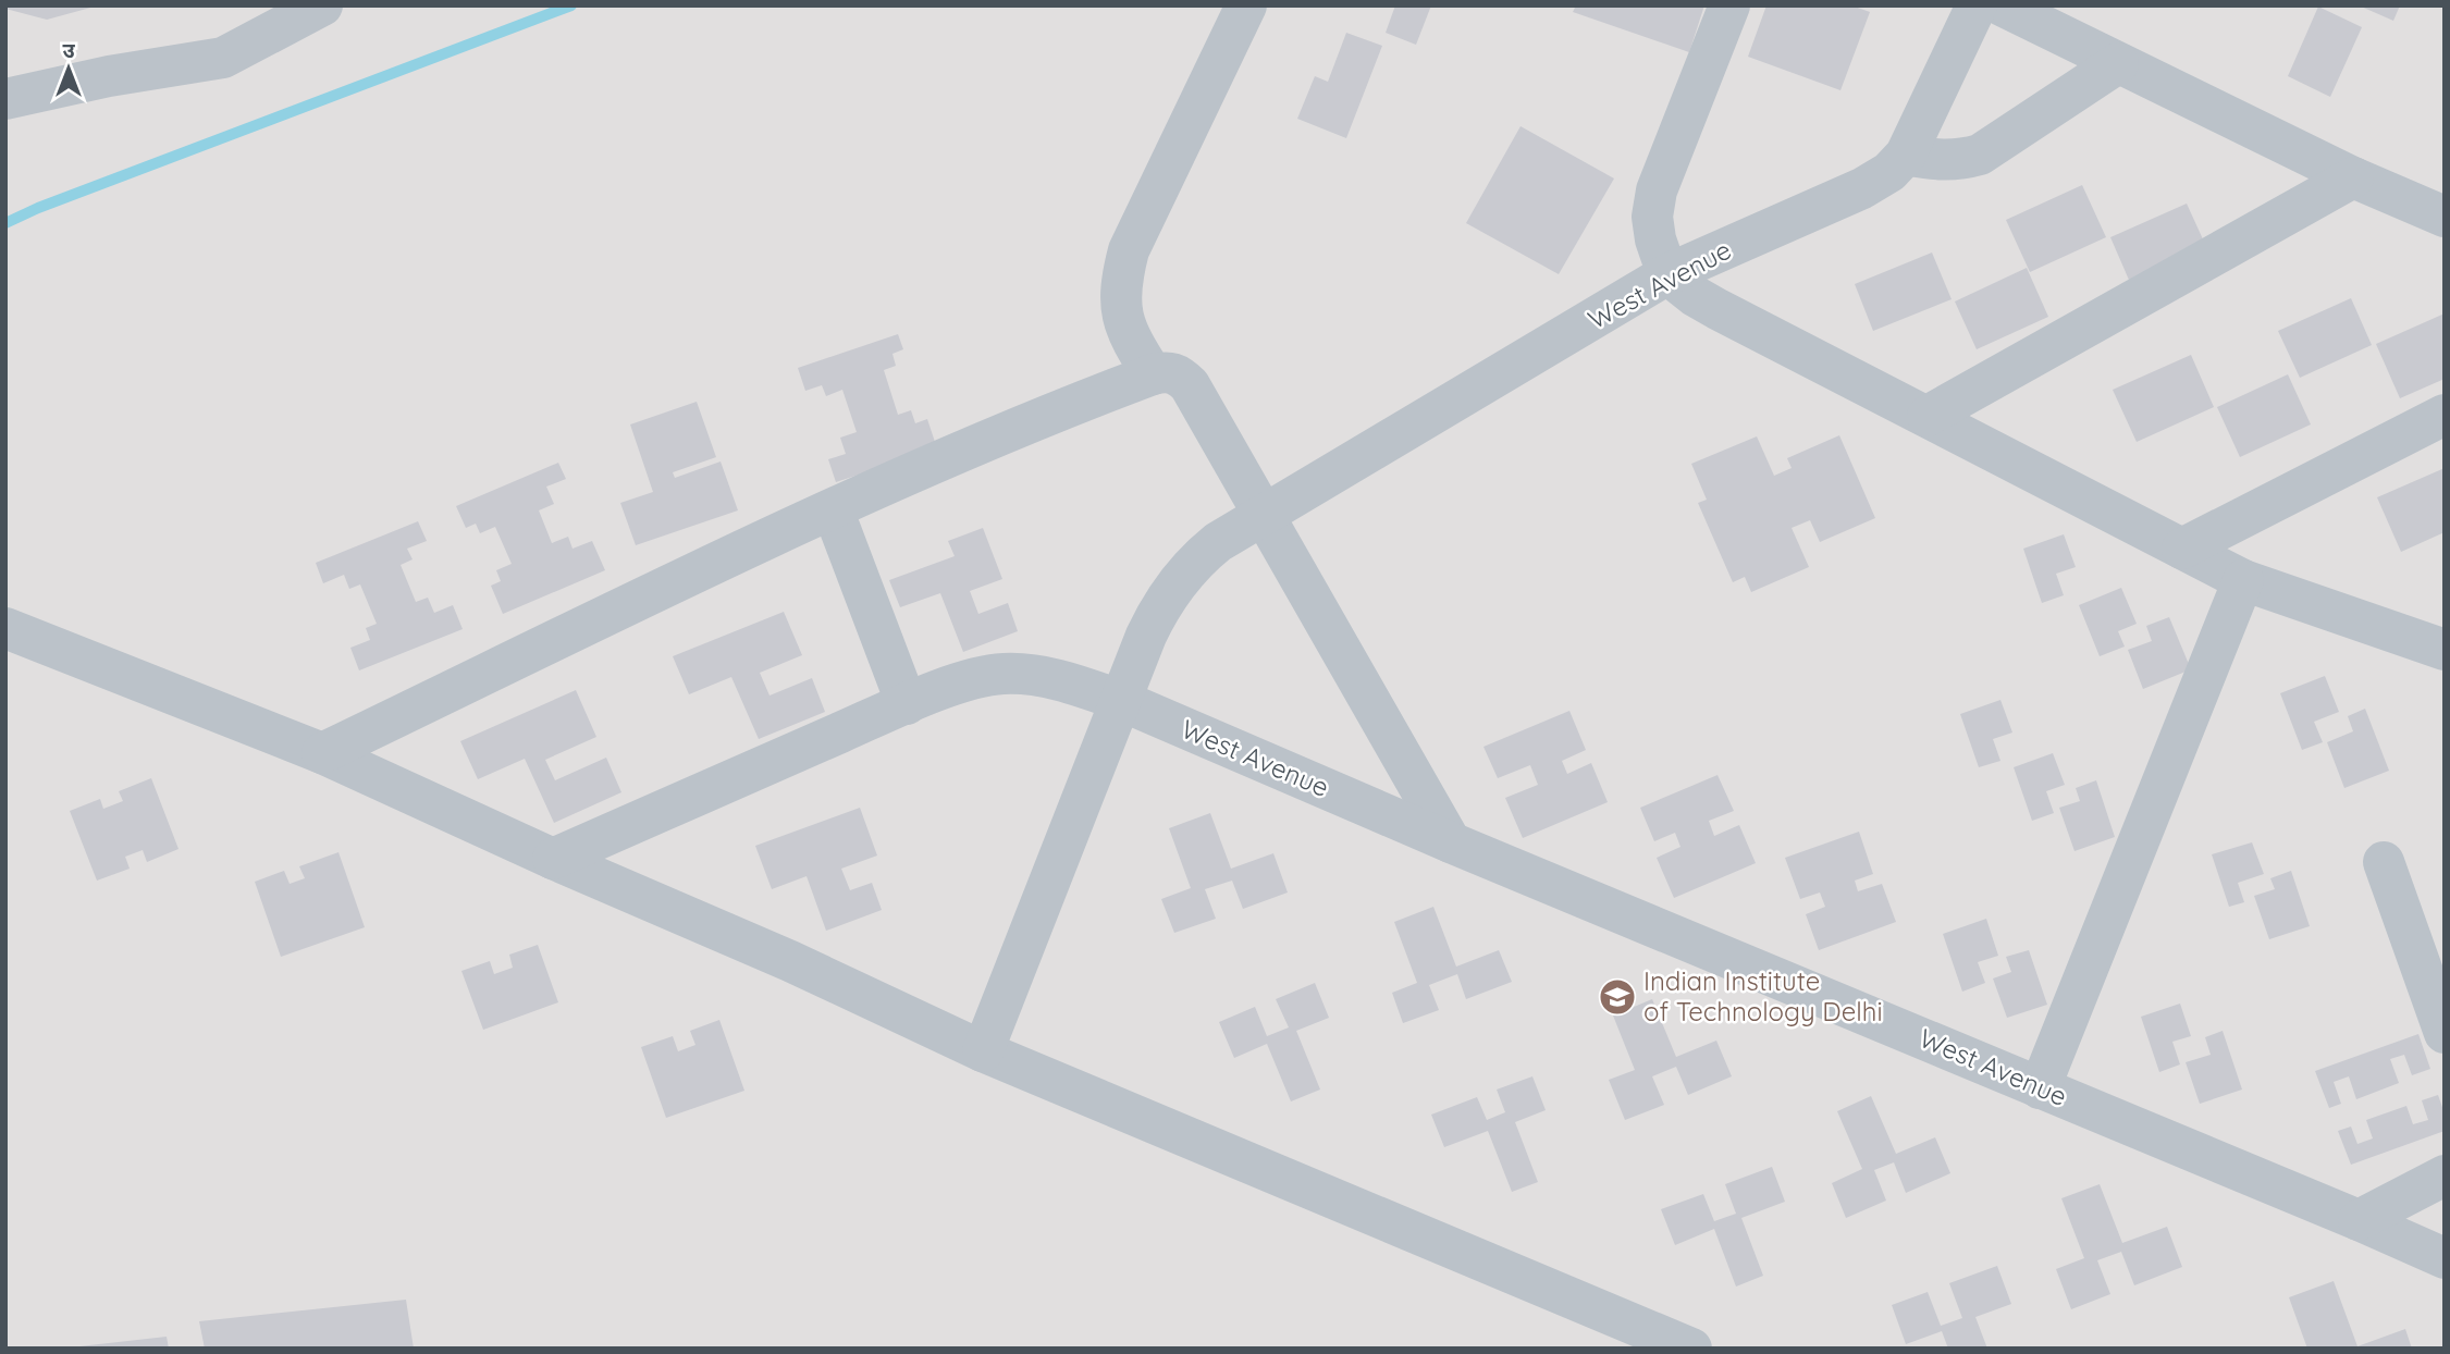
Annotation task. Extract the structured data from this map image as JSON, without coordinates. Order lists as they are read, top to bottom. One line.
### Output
{"streets":{"lane":["West Avenue"]},"places":{"school or university":["Indian Institute of Technology Delhi"]},"north":"top"}
